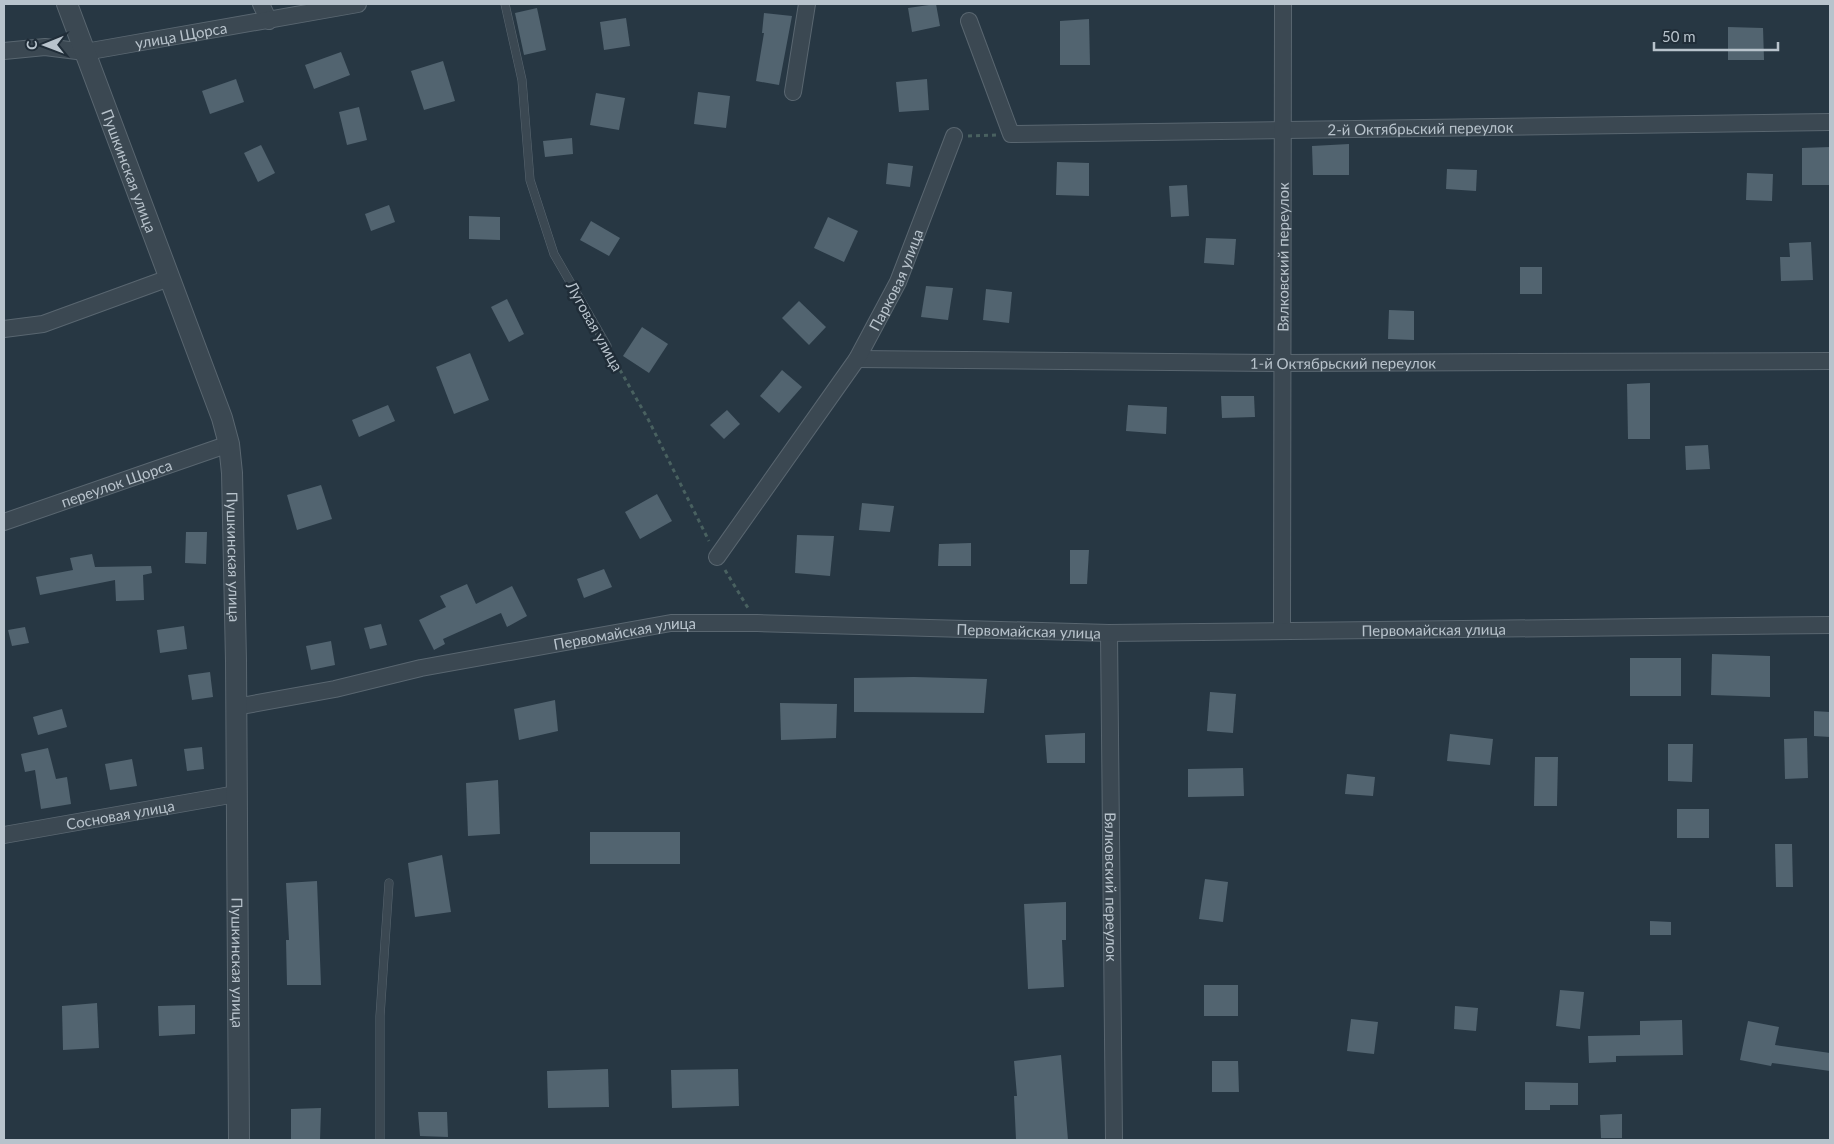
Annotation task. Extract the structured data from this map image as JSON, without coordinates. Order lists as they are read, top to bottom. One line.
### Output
{"streets":{"street":["улица Щорса","2-й Октябрьский переулок","Пушкинская улица","Вялковский переулок","Парковая улица","1-й Октябрьский переулок","переулок Щорса","Первомайская улица","Сосновая улица"],"lane":["Луговая улица"]},"crossings":[["улица Щорса","Пушкинская улица"],["2-й Октябрьский переулок","Вялковский переулок"],["Пушкинская улица","переулок Щорса"],["Пушкинская улица","Первомайская улица"],["Пушкинская улица","Сосновая улица"],["Вялковский переулок","1-й Октябрьский переулок"],["Вялковский переулок","Первомайская улица"],["Парковая улица","Луговая улица"],["Парковая улица","1-й Октябрьский переулок"],["Луговая улица","Первомайская улица"]],"scale_bar":"50 m","north":"left"}
